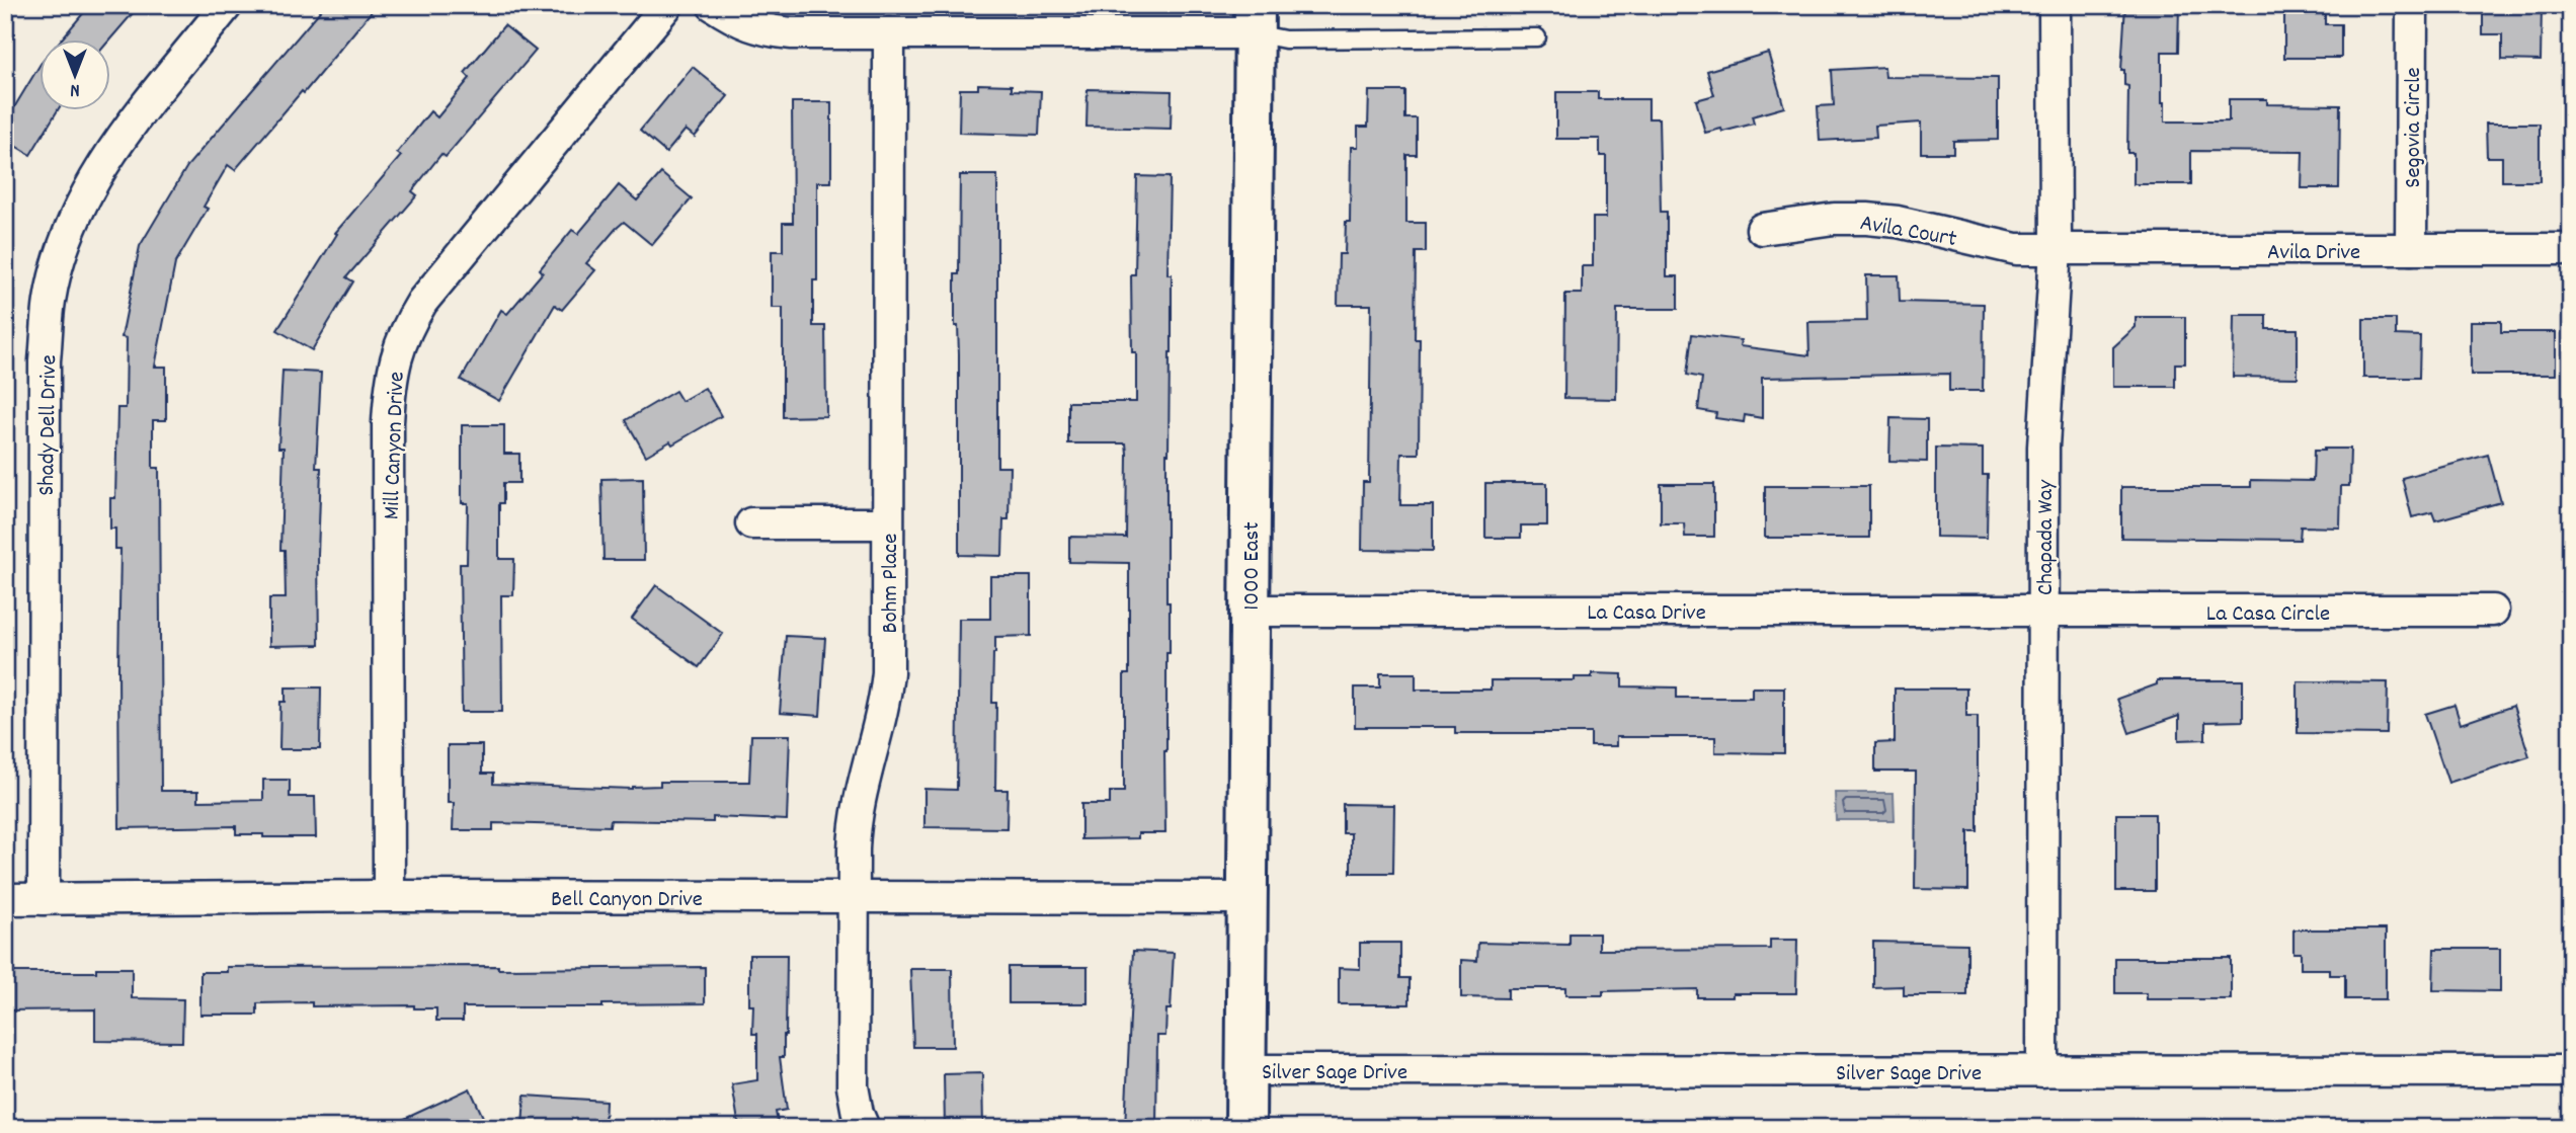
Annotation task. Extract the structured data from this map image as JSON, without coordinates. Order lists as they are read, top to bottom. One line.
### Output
{"streets":{"street":["Segovia Circle","Avila Court","Avila Drive","Shady Dell Drive","Mill Canyon Drive","Chapada Way","1000 East","Bohm Place","La Casa Drive","La Casa Circle","Bell Canyon Drive","Silver Sage Drive"]},"crossings":[["Segovia Circle","Avila Drive"],["Avila Court","Avila Drive"],["Avila Court","Chapada Way"],["Avila Drive","Chapada Way"],["Shady Dell Drive","Bell Canyon Drive"],["Mill Canyon Drive","Bell Canyon Drive"],["Chapada Way","La Casa Drive"],["Chapada Way","La Casa Circle"],["Chapada Way","Silver Sage Drive"],["1000 East","La Casa Drive"],["1000 East","Bell Canyon Drive"],["1000 East","Silver Sage Drive"],["Bohm Place","Bell Canyon Drive"],["La Casa Drive","La Casa Circle"]],"north":"bottom"}
